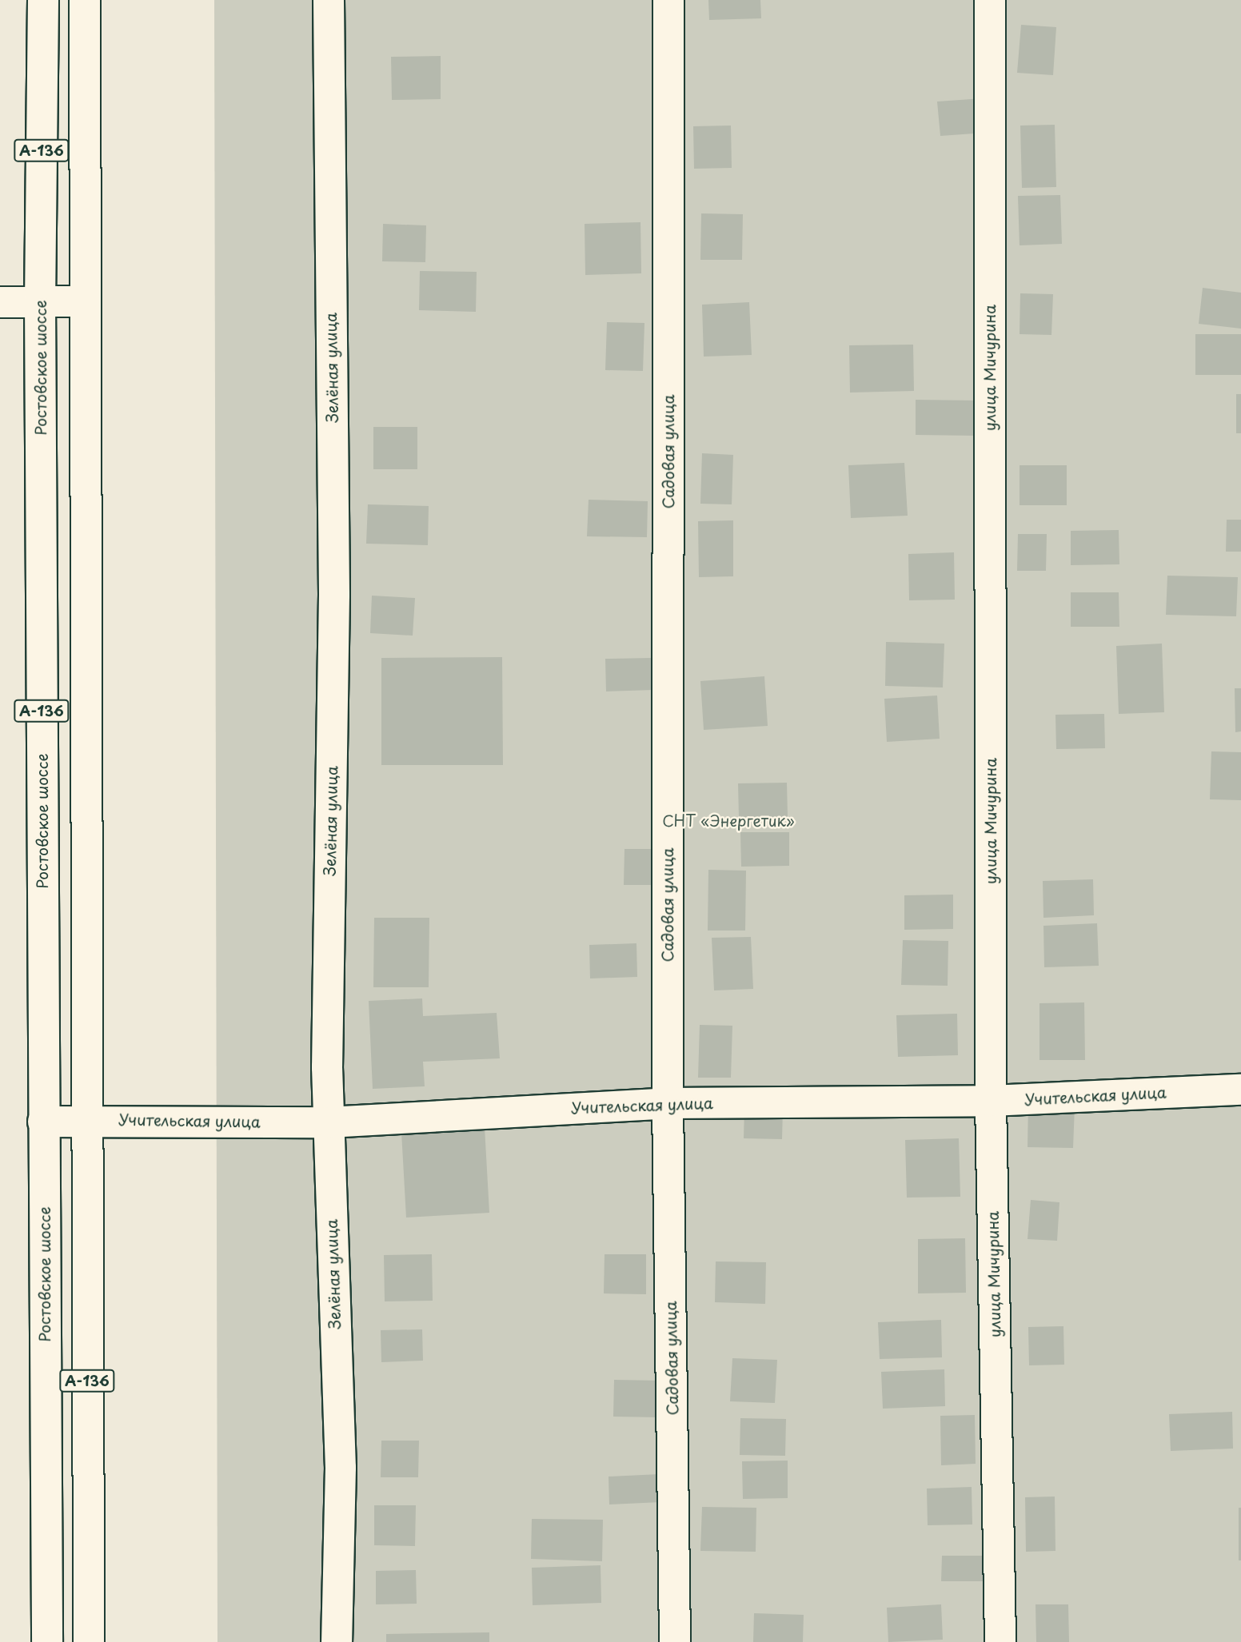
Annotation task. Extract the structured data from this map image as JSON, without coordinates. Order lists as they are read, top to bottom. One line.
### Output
{"streets":{"main road":["А-136","Ростовское шоссе","Зелёная улица","улица Мичурина","Садовая улица","Учительская улица"]},"crossings":[["А-136","Учительская улица"],["Ростовское шоссе","Учительская улица"],["Зелёная улица","Учительская улица"],["улица Мичурина","Учительская улица"],["Садовая улица","Учительская улица"]],"parks":["СНТ «Энергетик»"]}
